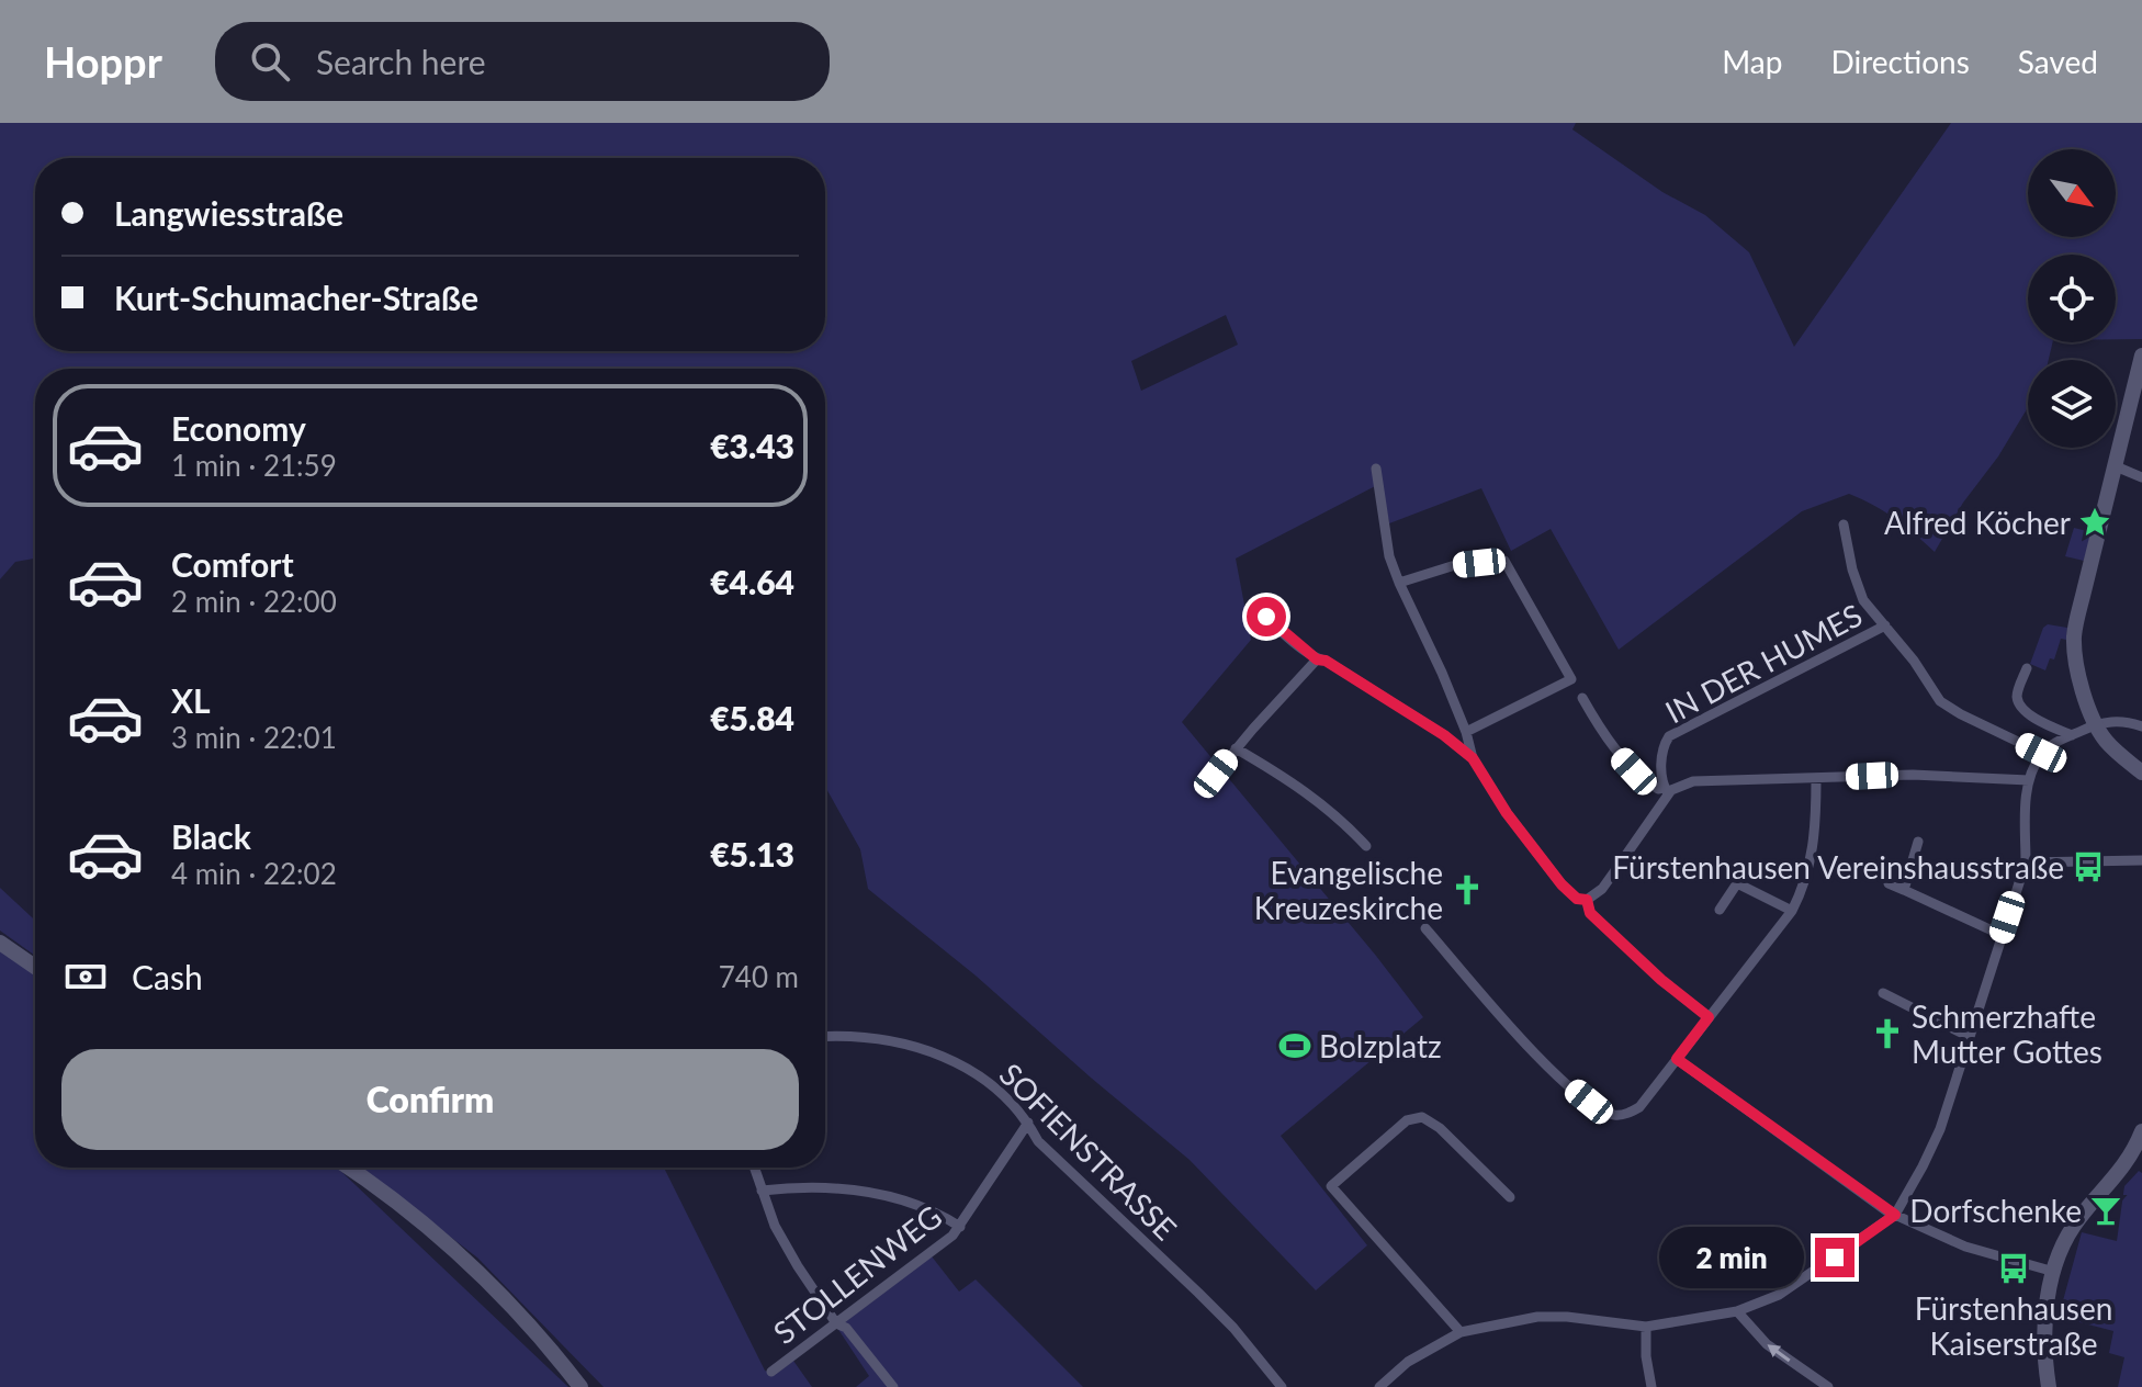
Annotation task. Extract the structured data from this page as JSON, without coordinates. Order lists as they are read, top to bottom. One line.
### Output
{"streets":{"street":["IN DER HUMES","SOFIENSTRASSE","STOLLENWEG"]},"crossings":[["SOFIENSTRASSE","STOLLENWEG"]],"places":{"place":["Alfred Köcher"],"bus stop":["Fürstenhausen Vereinshausstraße","Fürstenhausen Kaiserstraße"],"church":["Evangelische Kreuzeskirche","Schmerzhafte Mutter Gottes"],"sports":["Bolzplatz"],"bar":["Dorfschenke"]},"north":"bottom right","page":{"header":"Hoppr","search":"Search here","nav":["Map","Directions","Saved"],"banner":["Langwiesstraße","Kurt-Schumacher-Straße"],"list":[{"name":"Economy","note":"1 min · 21:59","value":"€3.43"},{"name":"Comfort","note":"2 min · 22:00","value":"€4.64"},{"name":"XL","note":"3 min · 22:01","value":"€5.84"},{"name":"Black","note":"4 min · 22:02","value":"€5.13"}],"pay":["Cash","740 m"],"buttons":"Confirm","bubble":"2 min"}}
